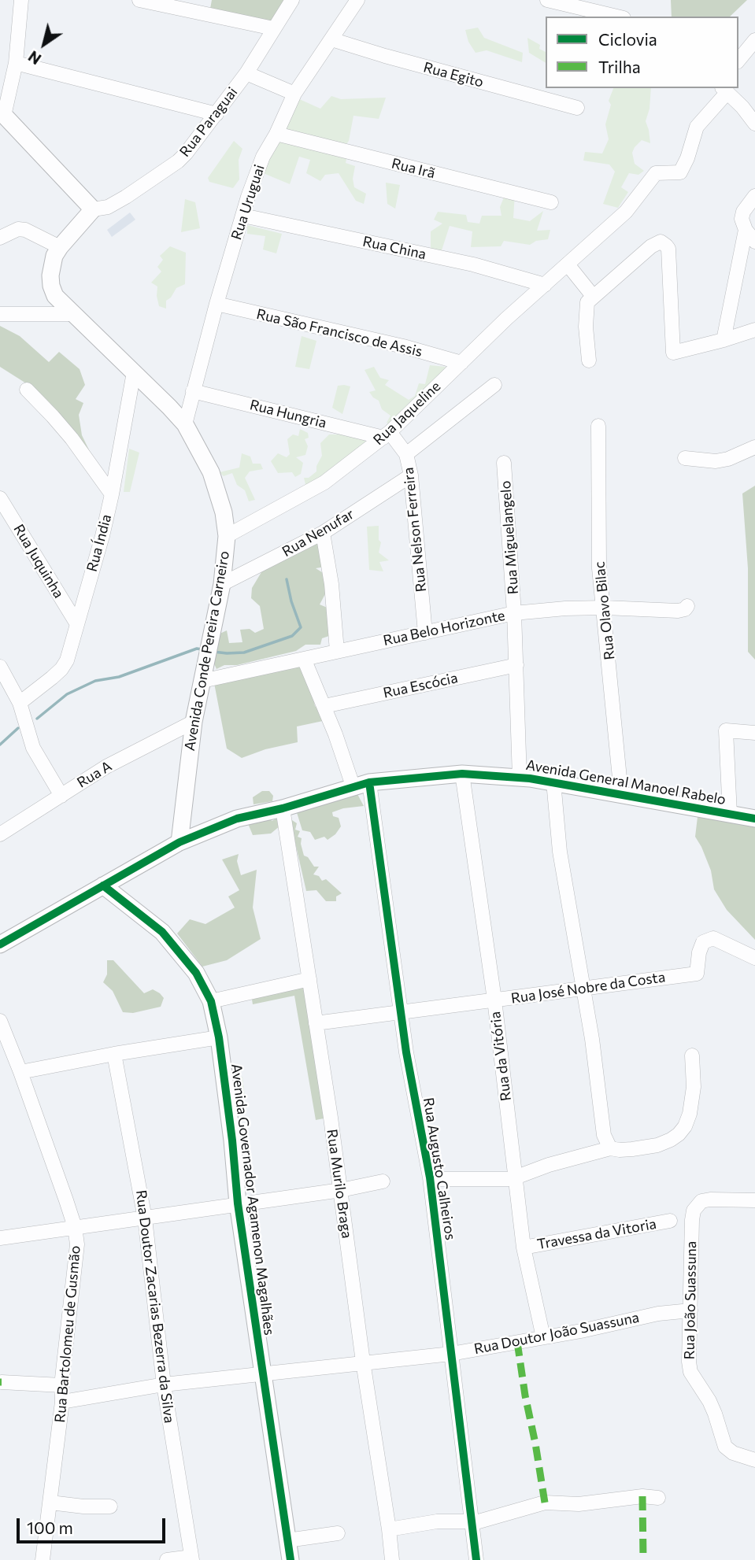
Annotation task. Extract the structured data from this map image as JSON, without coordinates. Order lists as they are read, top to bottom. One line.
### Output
{"streets":{"main road":["Avenida Conde Pereira Carneiro","Avenida General Manoel Rabelo","Avenida Governador Agamenon Magalhães"],"street":["Rua Egito","Rua Paraguai","Rua Irã","Rua Uruguai","Rua China","Rua São Francisco de Assis","Rua Jaqueline","Rua Hungria","Rua Nelson Ferreira","Rua Nenufar","Rua Miguelangelo","Rua Índia","Rua Juquinha","Rua Olavo Bilac","Rua Belo Horizonte","Rua Escócia","Rua A","Rua José Nobre da Costa","Rua da Vitória","Rua Augusto Calheiros","Rua Murilo Braga","Travessa da Vitoria","Rua João Suassuna","Rua Doutor Zacarias Bezerra da Silva","Rua Doutor João Suassuna","Rua Bartolomeu de Gusmão"]},"crossings":[["Rua Egito","Rua Uruguai"],["Rua Paraguai","Avenida Conde Pereira Carneiro"],["Rua Irã","Rua Uruguai"],["Rua Uruguai","Rua China"],["Rua Uruguai","Rua São Francisco de Assis"],["Rua Uruguai","Rua Hungria"],["Rua Uruguai","Avenida Conde Pereira Carneiro"],["Rua China","Rua Jaqueline"],["Rua São Francisco de Assis","Rua Jaqueline"],["Rua Jaqueline","Rua Hungria"],["Rua Jaqueline","Rua Nelson Ferreira"],["Rua Jaqueline","Avenida Conde Pereira Carneiro"],["Rua Hungria","Rua Nelson Ferreira"],["Rua Nelson Ferreira","Rua Nenufar"],["Rua Nelson Ferreira","Rua Belo Horizonte"],["Rua Nenufar","Avenida Conde Pereira Carneiro"],["Rua Miguelangelo","Rua Belo Horizonte"],["Rua Miguelangelo","Rua Escócia"],["Rua Miguelangelo","Avenida General Manoel Rabelo"],["Rua Índia","Rua Juquinha"],["Rua Olavo Bilac","Rua Belo Horizonte"],["Rua Olavo Bilac","Avenida General Manoel Rabelo"],["Rua Belo Horizonte","Avenida Conde Pereira Carneiro"],["Avenida Conde Pereira Carneiro","Rua A"],["Avenida Conde Pereira Carneiro","Avenida General Manoel Rabelo"],["Avenida General Manoel Rabelo","Rua da Vitória"],["Avenida General Manoel Rabelo","Rua Augusto Calheiros"],["Avenida General Manoel Rabelo","Rua Murilo Braga"],["Avenida General Manoel Rabelo","Avenida Governador Agamenon Magalhães"],["Rua José Nobre da Costa","Rua da Vitória"],["Rua José Nobre da Costa","Rua Augusto Calheiros"],["Rua José Nobre da Costa","Rua Murilo Braga"],["Rua da Vitória","Travessa da Vitoria"],["Rua da Vitória","Rua Doutor João Suassuna"],["Rua Augusto Calheiros","Rua Doutor João Suassuna"],["Rua Murilo Braga","Rua Doutor João Suassuna"],["Avenida Governador Agamenon Magalhães","Rua Doutor João Suassuna"],["Rua João Suassuna","Rua Doutor João Suassuna"],["Rua Doutor Zacarias Bezerra da Silva","Rua Doutor João Suassuna"],["Rua Doutor João Suassuna","Rua Bartolomeu de Gusmão"]],"legend":["Ciclovia","Trilha"],"scale_bar":"100 m","north":"bottom left"}
